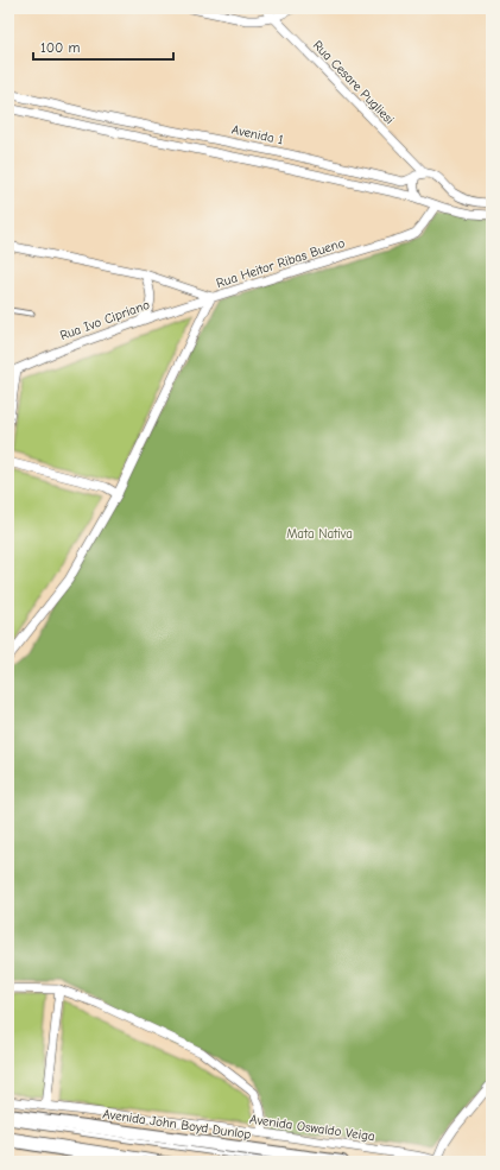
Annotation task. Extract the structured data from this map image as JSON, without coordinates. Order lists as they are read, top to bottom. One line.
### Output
{"streets":{"main road":["Avenida John Boyd Dunlop"],"street":["Rua Cesare Pugliesi","Avenida 1","Rua Heitor Ribas Bueno","Rua Ivo Cipriano","Avenida Oswaldo Veiga"]},"crossings":[["Rua Cesare Pugliesi","Avenida 1"],["Avenida 1","Rua Heitor Ribas Bueno"],["Rua Heitor Ribas Bueno","Rua Ivo Cipriano"]],"parks":["Mata Nativa"],"scale_bar":"100 m"}
